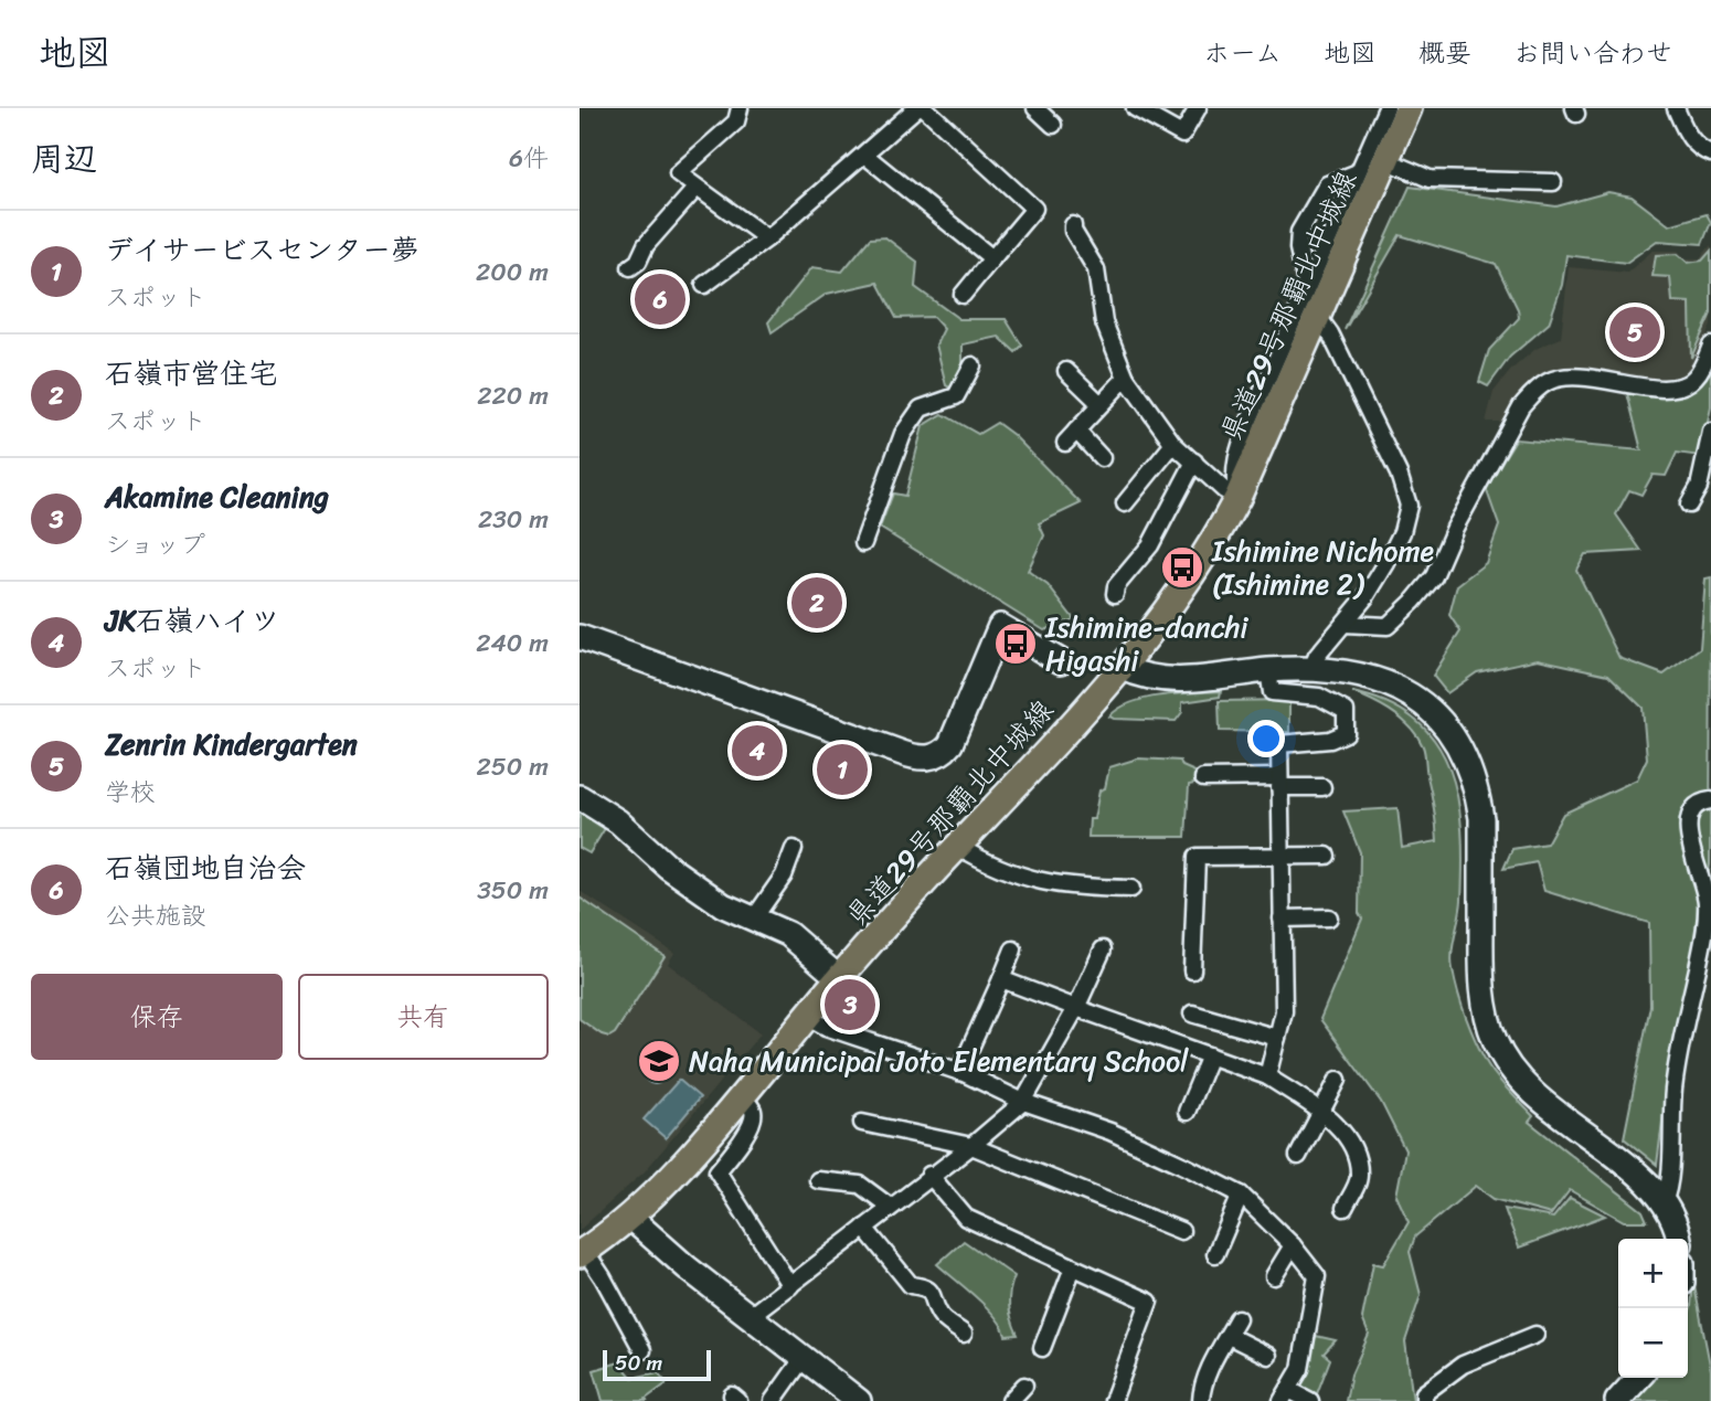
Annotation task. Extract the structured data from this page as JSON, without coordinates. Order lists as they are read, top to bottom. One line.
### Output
{"streets":{"main road":["県道29号那覇北中城線"]},"places":{"bus stop":["Ishimine Nichome (Ishimine 2)","Ishimine-danchi Higashi"],"school or university":["Naha Municipal Joto Elementary School"]},"scale_bar":"50 m","page":{"header":"地図","nav":["ホーム","地図","概要","お問い合わせ"],"heading":["周辺","6件"],"list":[{"mark":"1","name":"デイサービスセンター夢","note":"スポット","value":"200 m"},{"mark":"2","name":"石嶺市営住宅","note":"スポット","value":"220 m"},{"mark":"3","name":"Akamine Cleaning","note":"ショップ","value":"230 m"},{"mark":"4","name":"JK石嶺ハイツ","note":"スポット","value":"240 m"},{"mark":"5","name":"Zenrin Kindergarten","note":"学校","value":"250 m"},{"mark":"6","name":"石嶺団地自治会","note":"公共施設","value":"350 m"}],"pins":["6","5","2","4","1","3"],"buttons":["保存","共有"],"map_buttons":["+","−"],"scale":"50 m"}}
